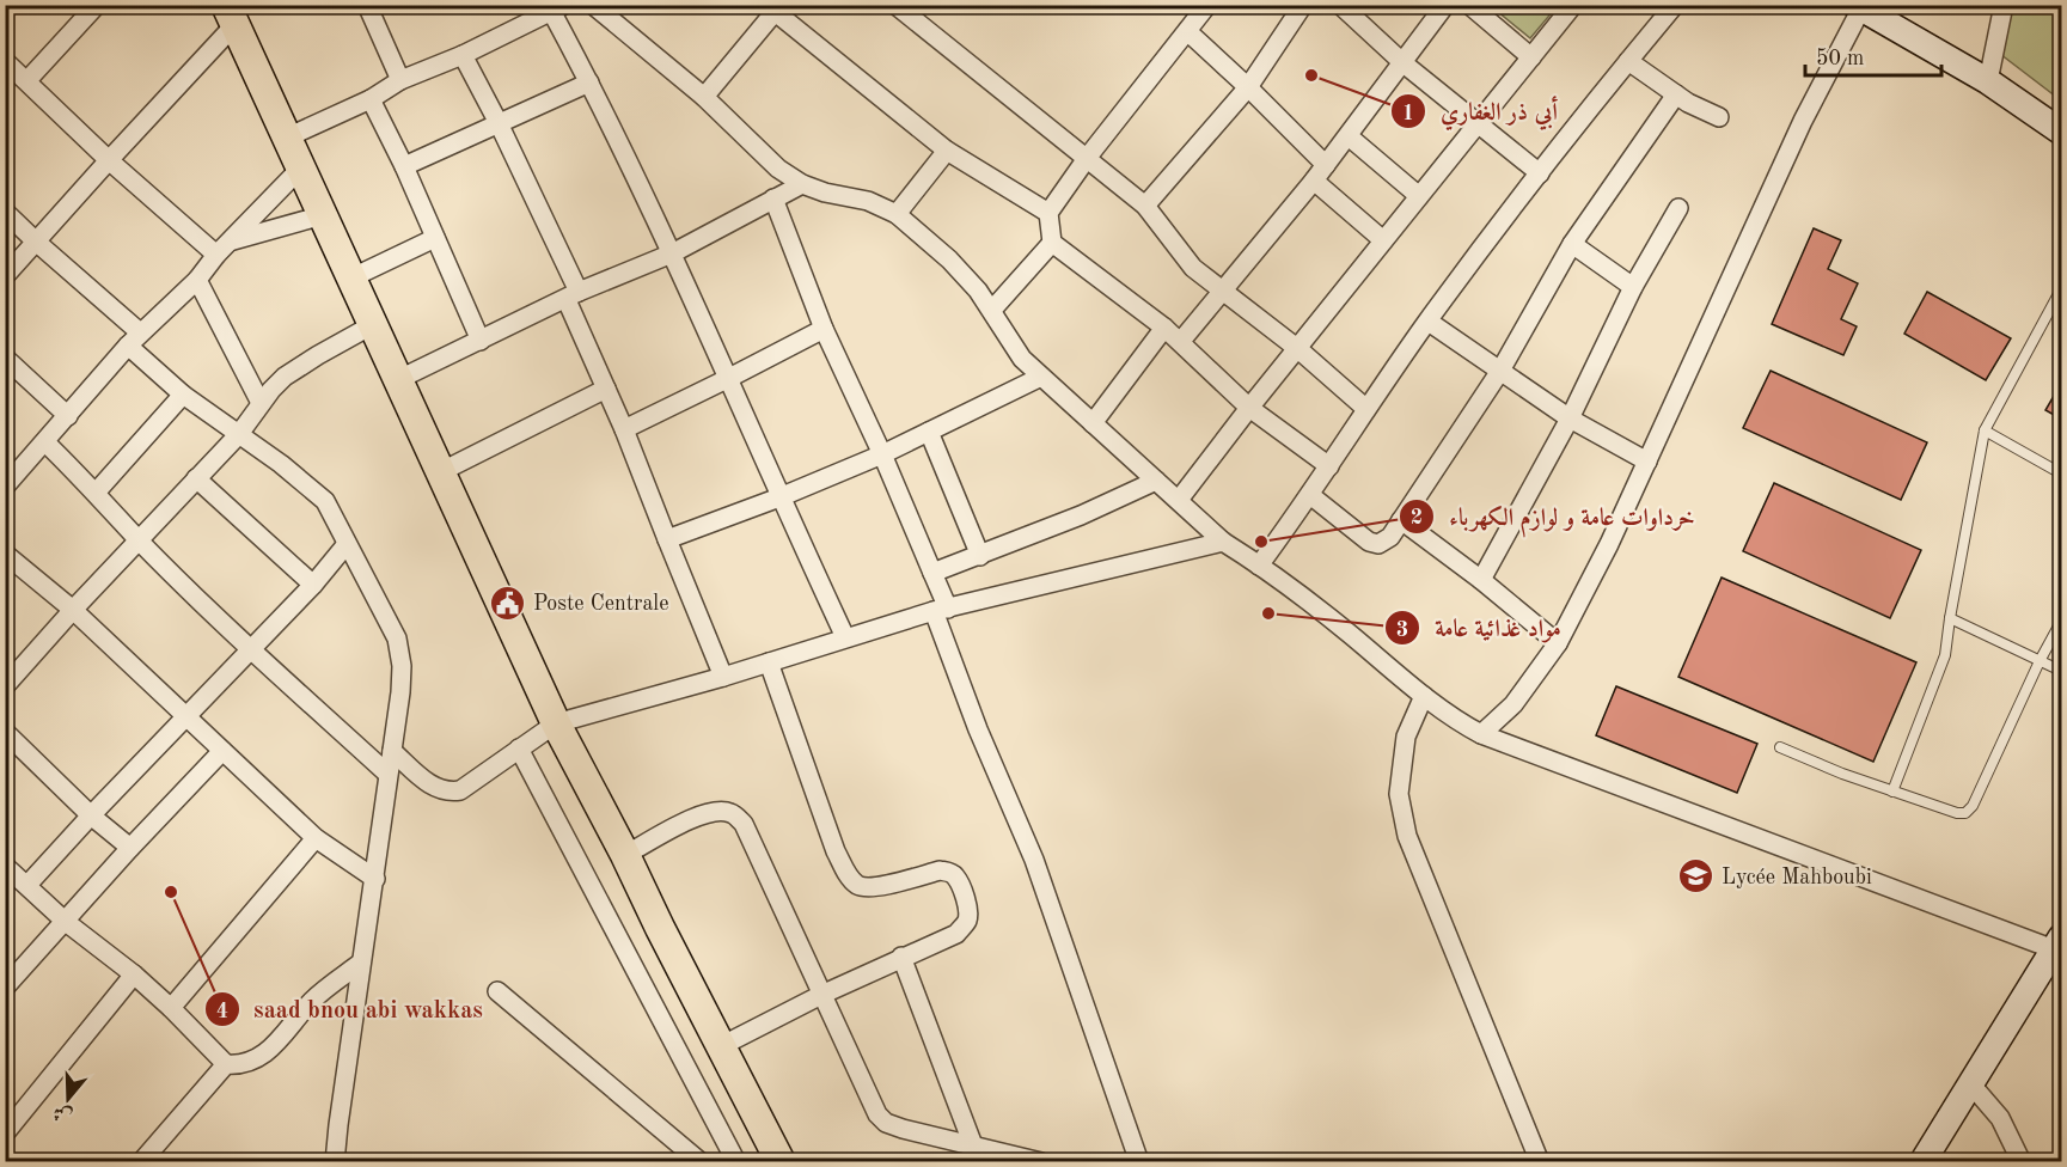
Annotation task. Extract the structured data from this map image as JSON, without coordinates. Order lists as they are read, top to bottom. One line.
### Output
{"places":{"other":["أبي ذر الغفاري","خرداوات عامة و لوازم الكهرباء","مواد غذائية عامة","saad bnou abi wakkas"],"public building":["Poste Centrale"],"school or university":["Lycée Mahboubi"]},"scale_bar":"50 m","north":"bottom"}
